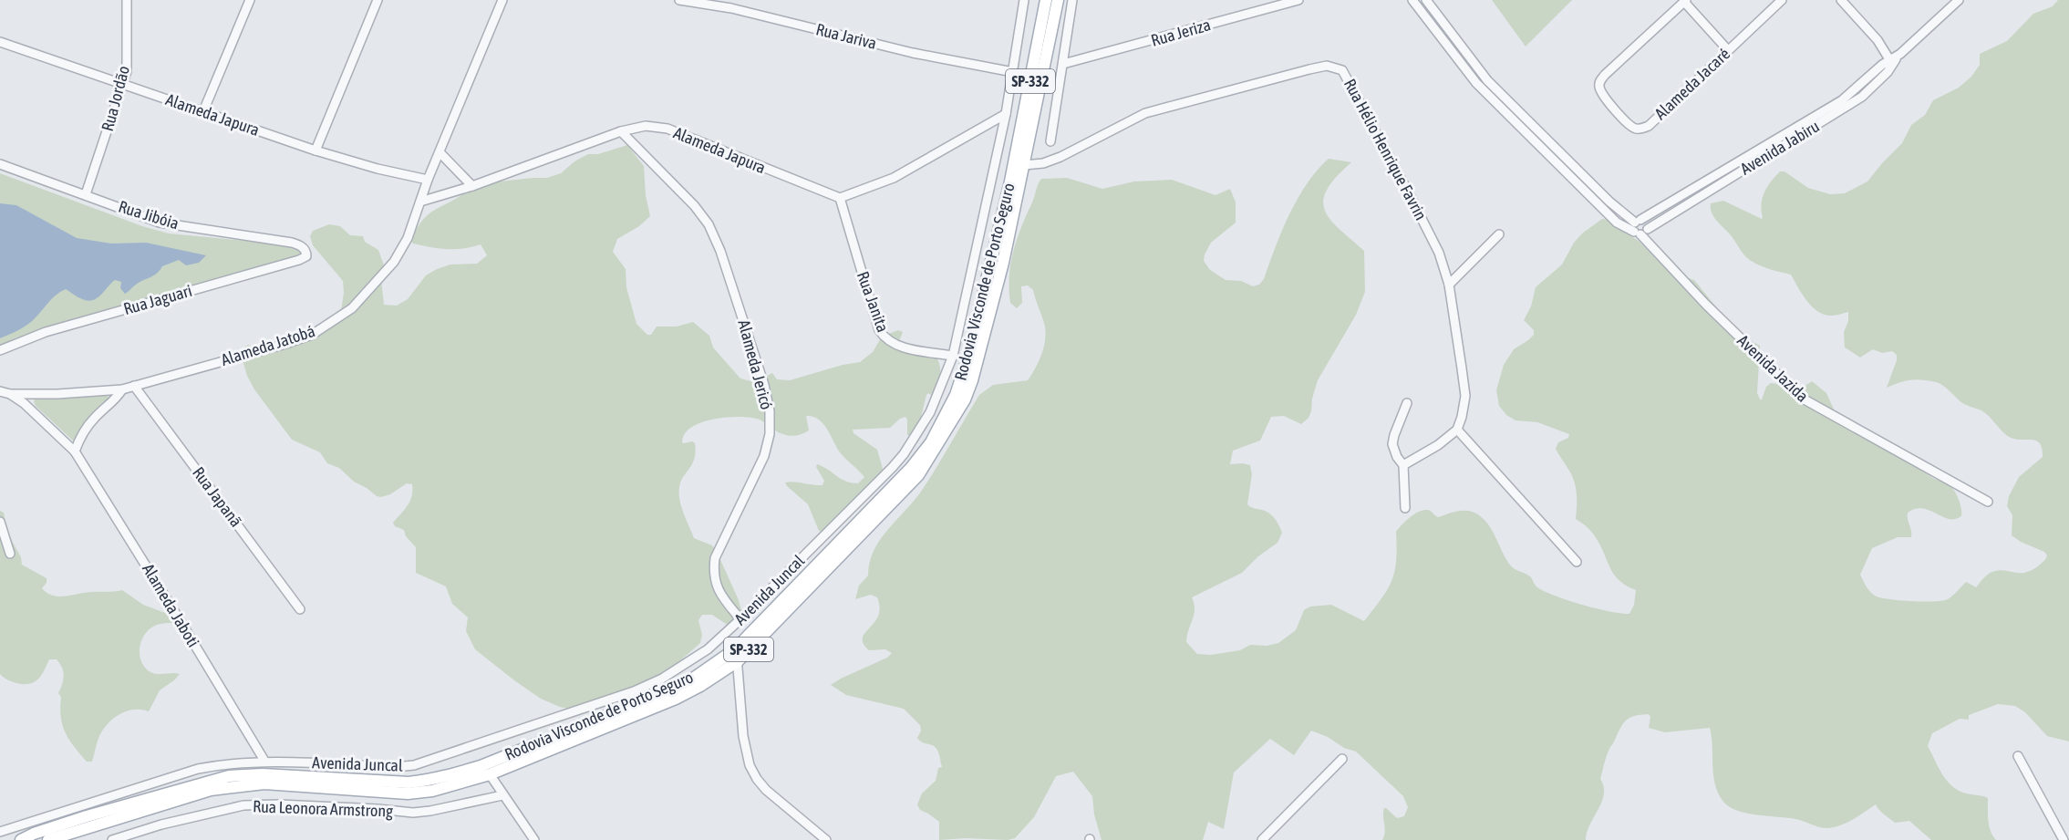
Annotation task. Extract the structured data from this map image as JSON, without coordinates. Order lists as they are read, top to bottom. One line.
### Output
{"streets":{"main road":["SP-332","Rodovia Visconde de Porto Seguro"],"street":["Rua Jeriza","Rua Jariva","Alameda Jacaré","Rua Jordão","Alameda Japura","Avenida Jabiru","Rua Hélio Henrique Favrin","Rua Jibóia","Rua Jaguari","Rua Janita","Alameda Jatobá","Alameda Jericó","Avenida Jazida","Rua Japanã","Avenida Juncal","Alameda Jaboti","Rua Leonora Armstrong"]},"crossings":[["Rua Jariva","Avenida Juncal"],["Rua Jordão","Alameda Japura"],["Rua Jordão","Rua Jibóia"],["Alameda Japura","Rua Janita"],["Alameda Japura","Alameda Jatobá"],["Alameda Japura","Alameda Jericó"],["Avenida Jabiru","Avenida Jazida"],["Rua Hélio Henrique Favrin","Rodovia Visconde de Porto Seguro"],["Rua Jibóia","Rua Jaguari"],["Rua Janita","Avenida Juncal"],["Alameda Jatobá","Rua Japanã"],["Alameda Jatobá","Alameda Jaboti"],["Alameda Jericó","Avenida Juncal"],["Avenida Juncal","Alameda Jaboti"]]}
